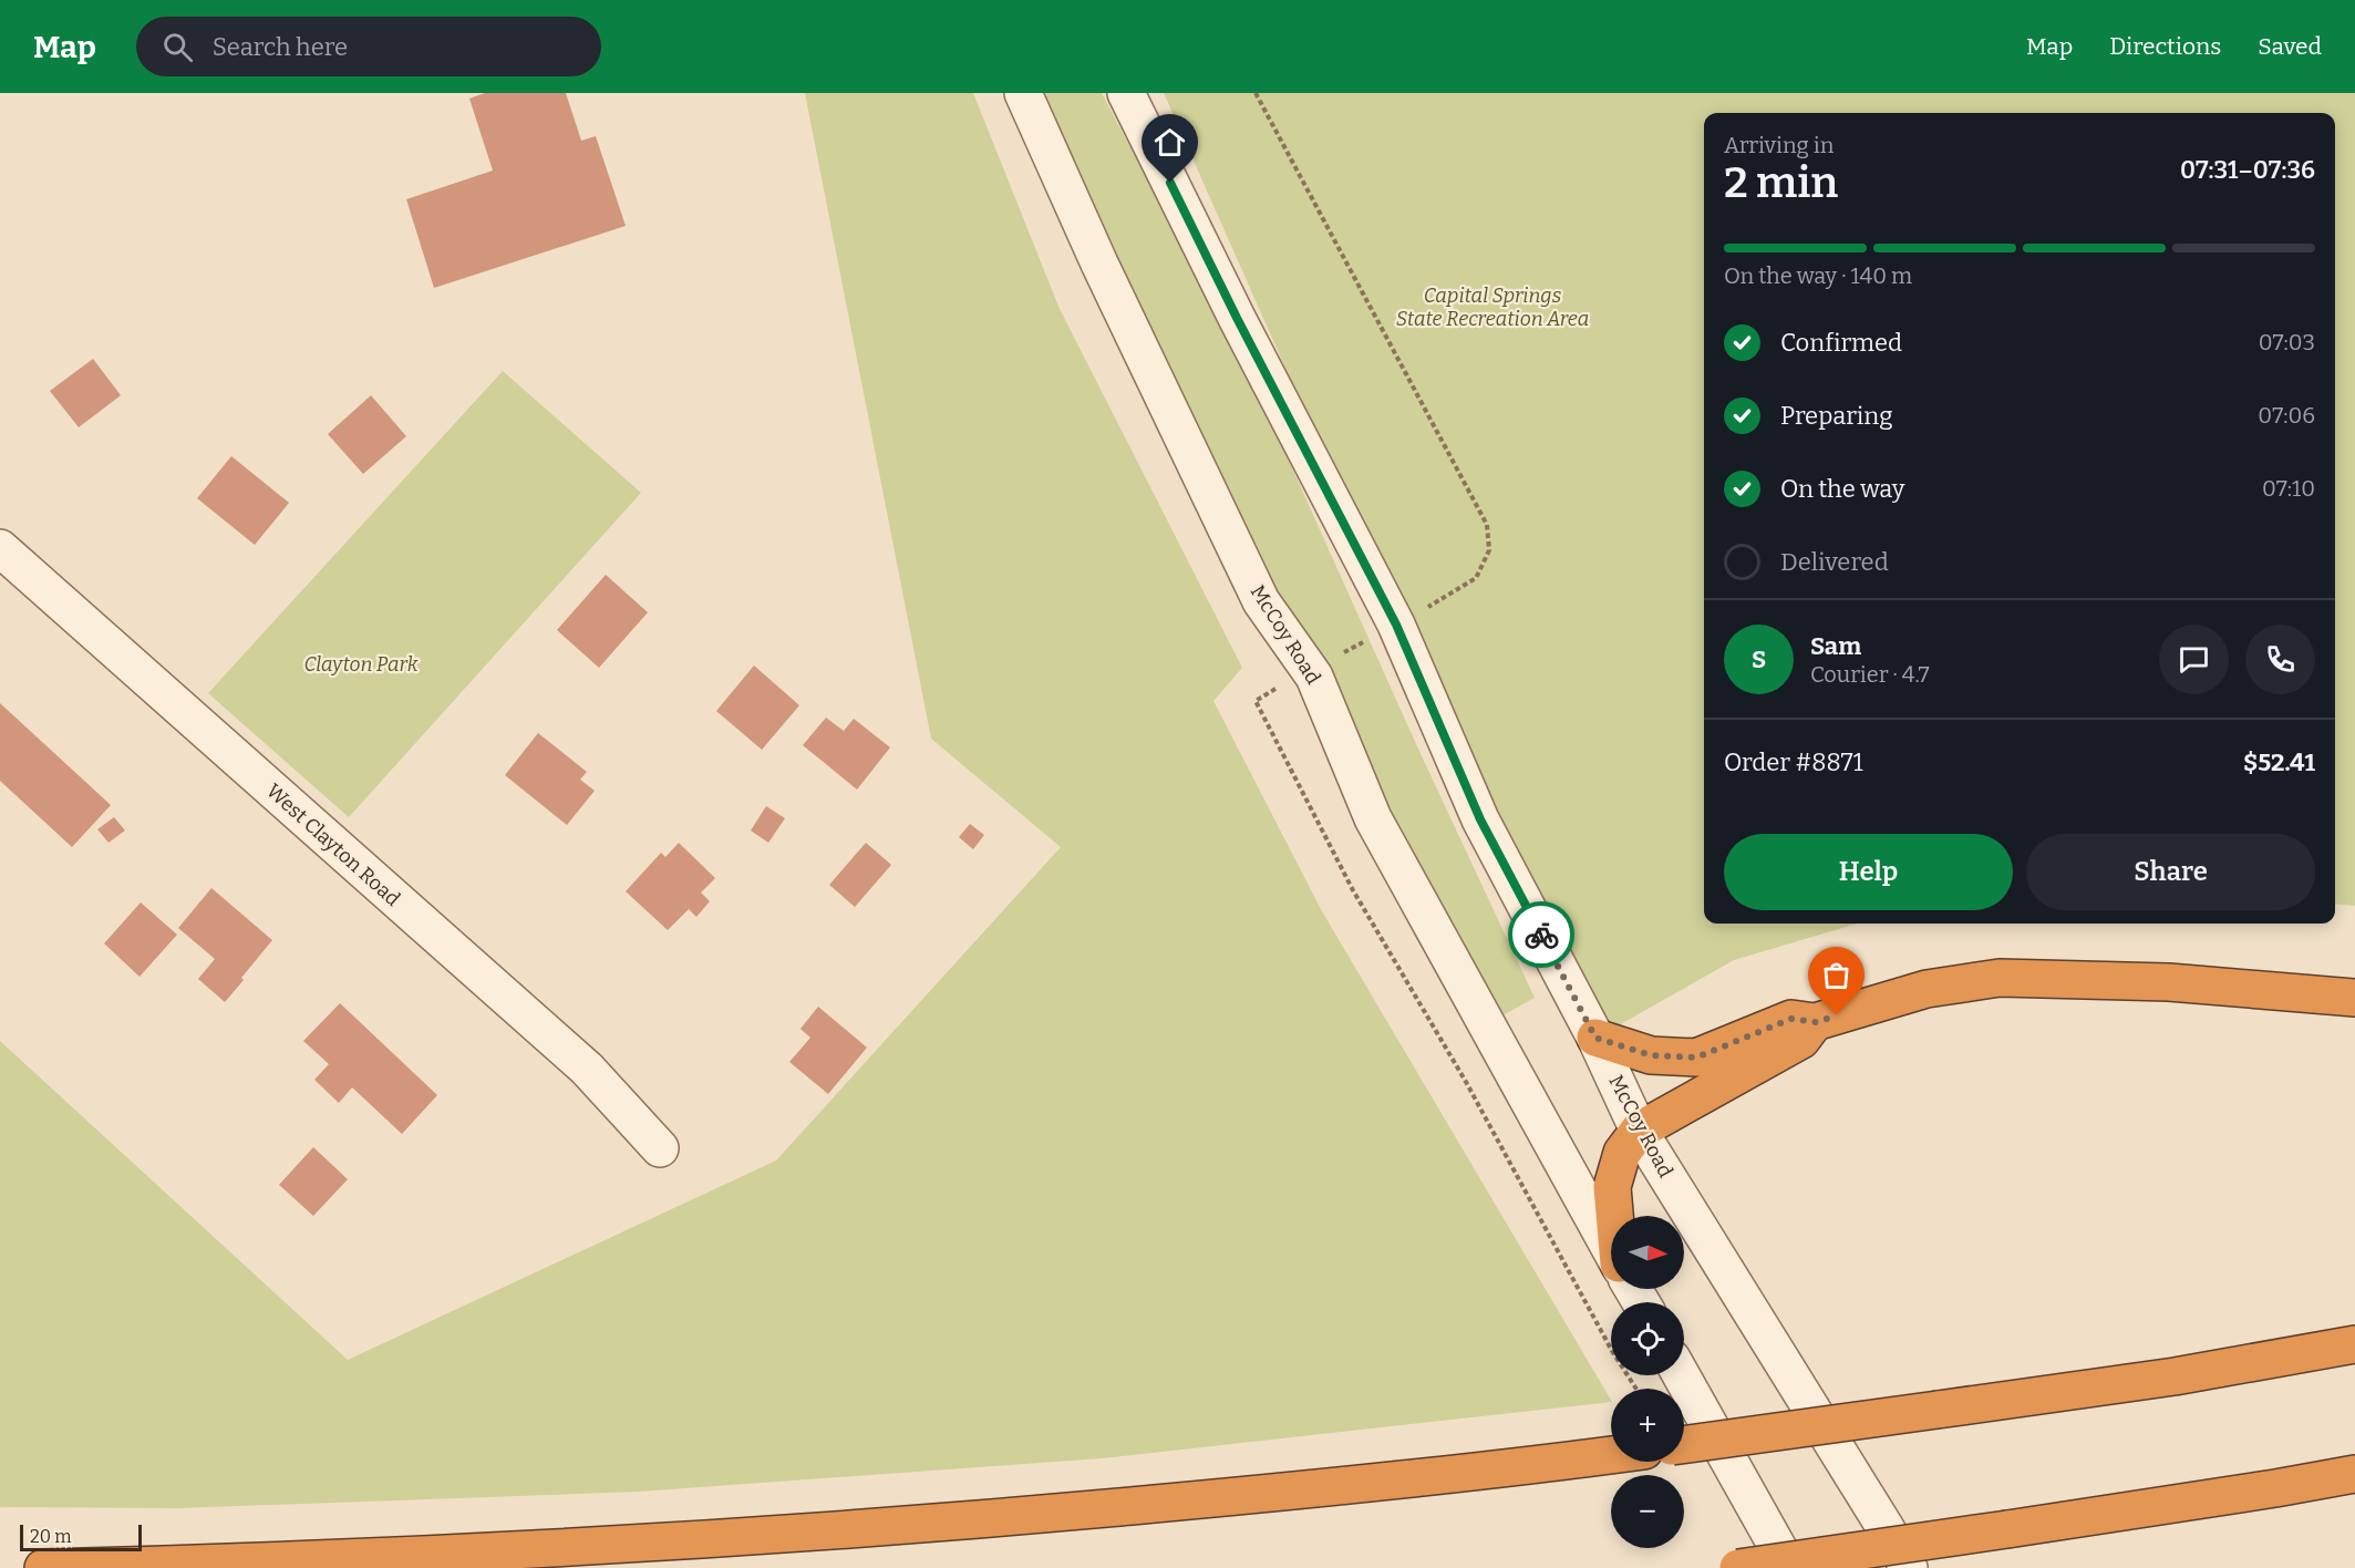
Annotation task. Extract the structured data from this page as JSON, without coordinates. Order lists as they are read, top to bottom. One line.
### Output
{"streets":{"street":["McCoy Road","West Clayton Road"]},"parks":["Capital Springs State Recreation Area","Clayton Park"],"scale_bar":"20 m","north":"right","page":{"header":"Map","search":"Search here","nav":["Map","Directions","Saved"],"heading":["2 min","Arriving in","07:31–07:36"],"panel":["Sam","Courier · 4.7","Order #8871","$52.41"],"bar":"On the way · 140 m","list":[["Confirmed","07:03"],["Preparing","07:06"],["On the way","07:10"],"Delivered"],"round":"S","buttons":["Help","Share"],"map_buttons":["+","−"],"scale":"20 m"}}
